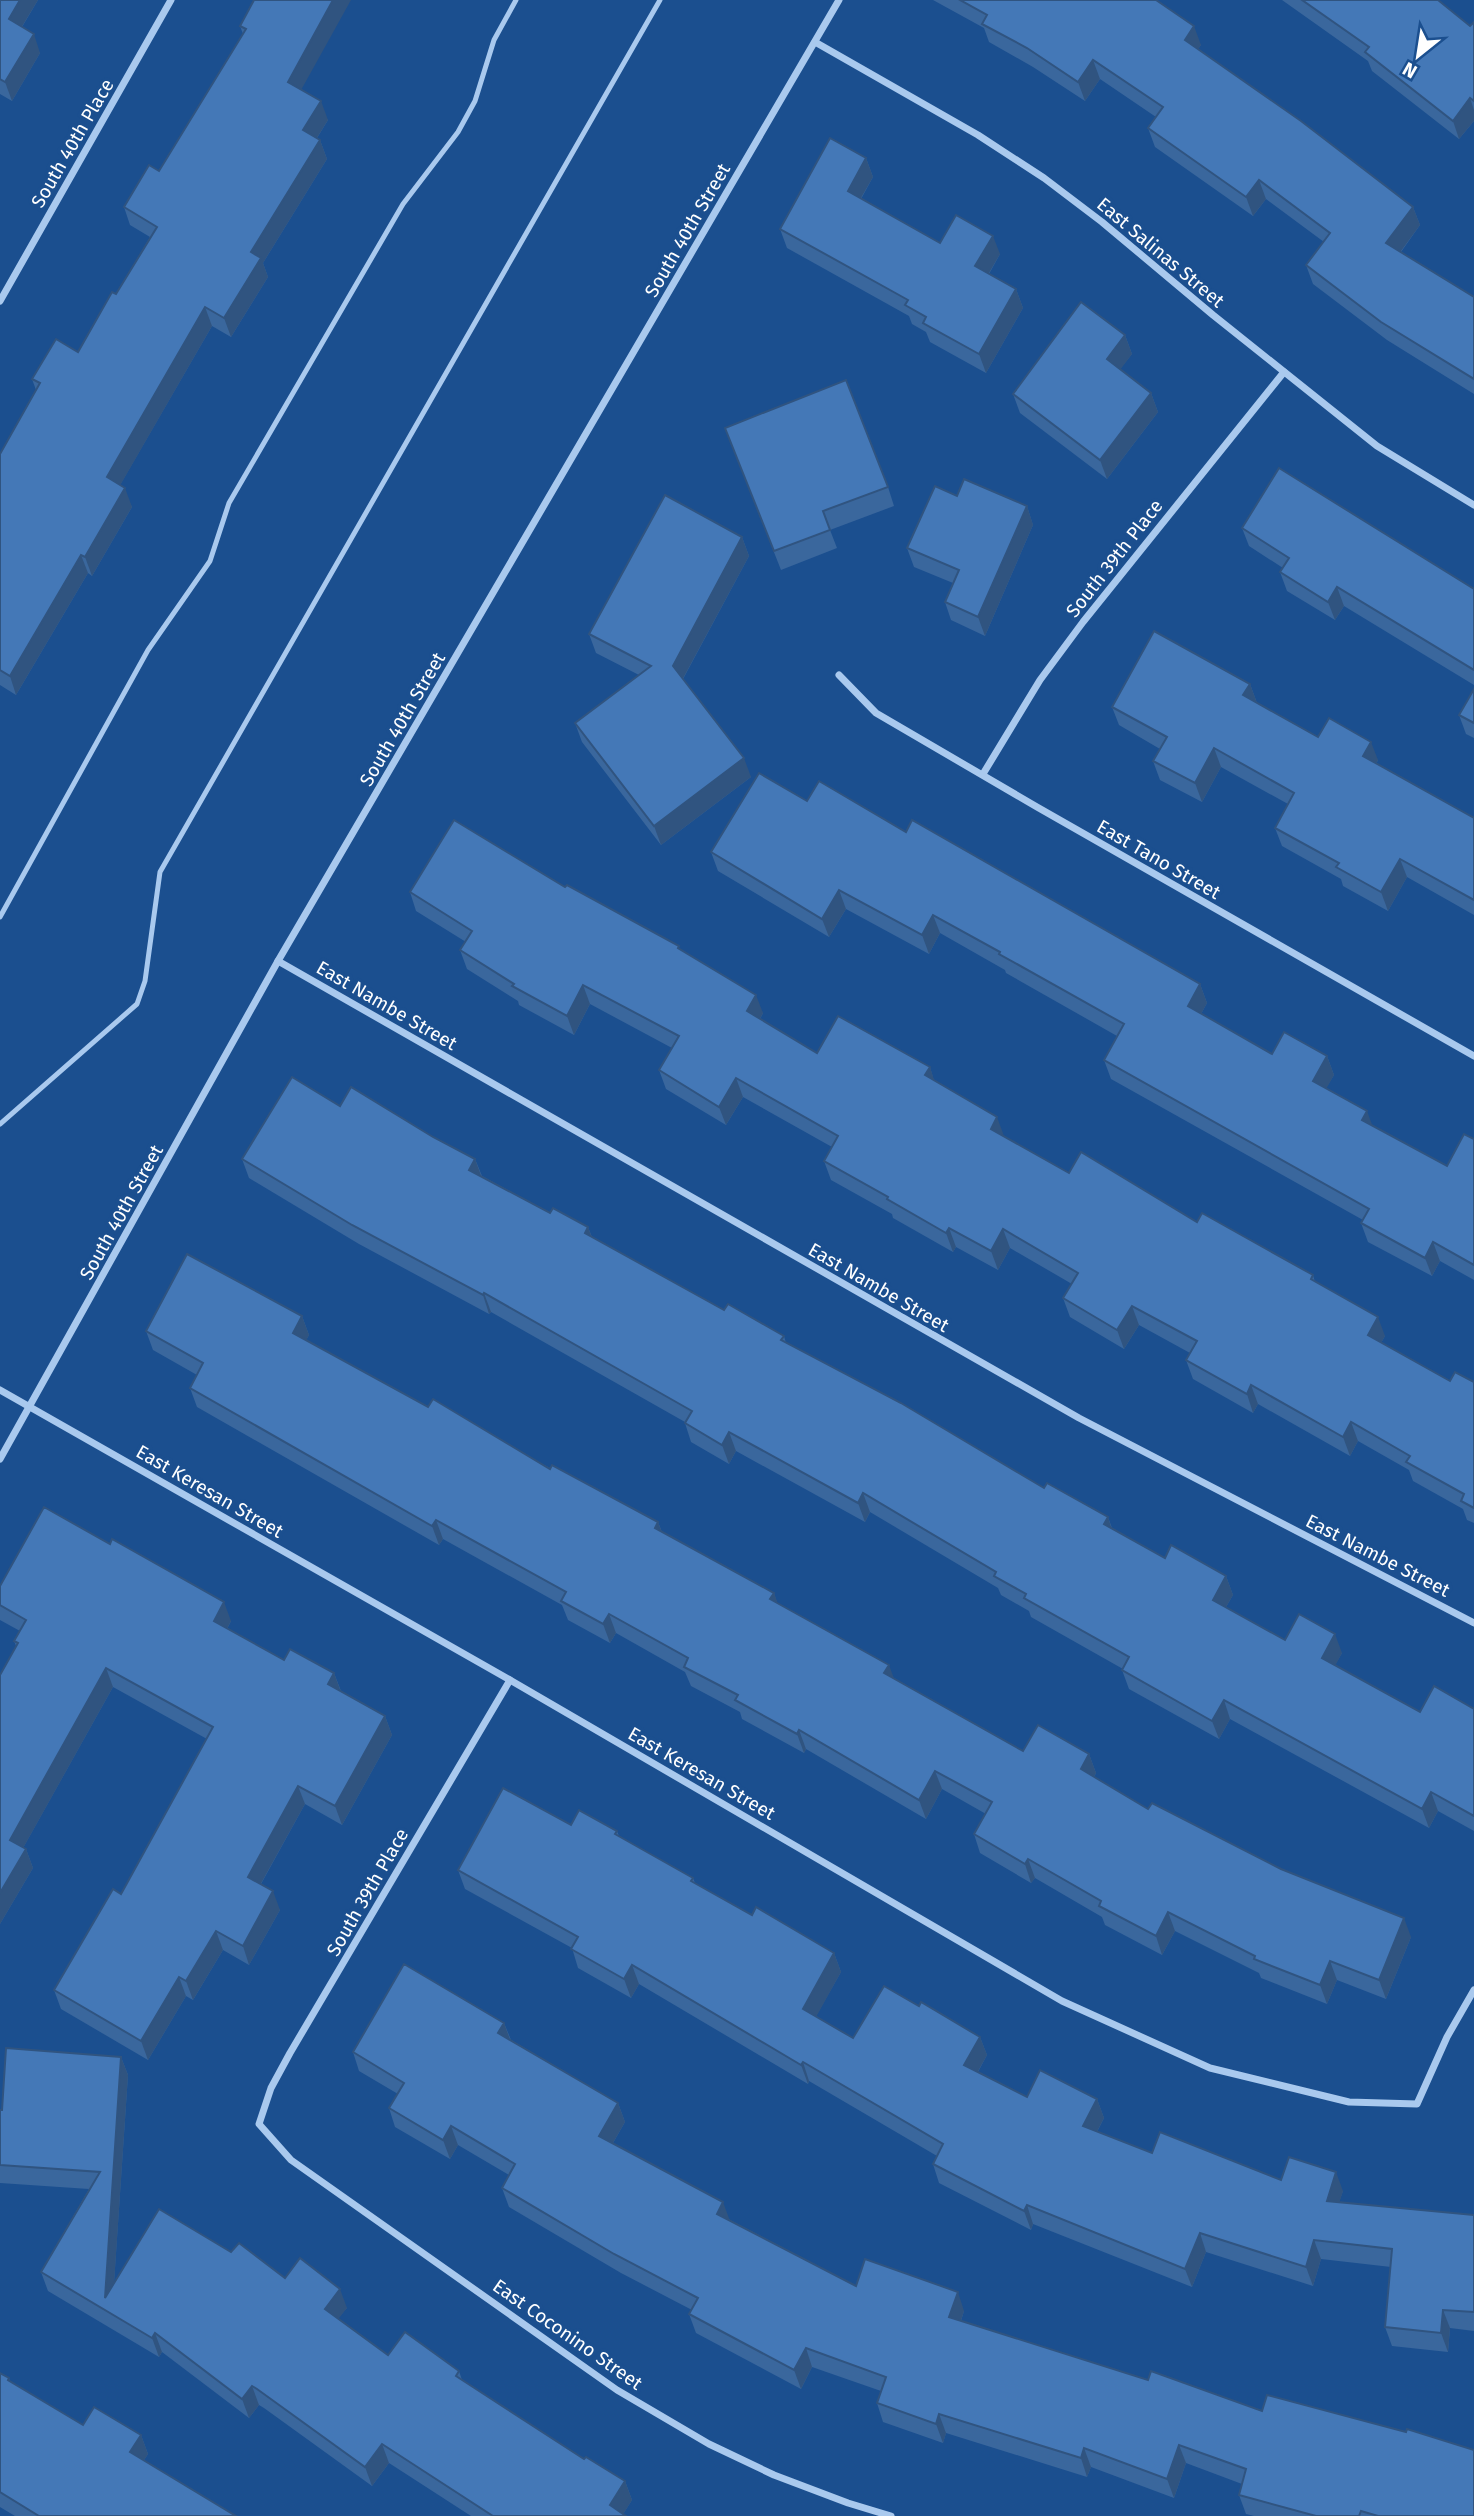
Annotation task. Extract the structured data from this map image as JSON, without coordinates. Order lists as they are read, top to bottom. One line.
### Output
{"streets":{"street":["South 40th Place","South 40th Street","East Salinas Street","South 39th Place","East Tano Street","East Nambe Street","East Keresan Street","East Coconino Street"]},"crossings":[["South 40th Street","East Salinas Street"],["South 40th Street","East Nambe Street"],["South 40th Street","East Keresan Street"],["East Salinas Street","South 39th Place"],["South 39th Place","East Tano Street"],["South 39th Place","East Keresan Street"],["South 39th Place","East Coconino Street"]],"north":"bottom left"}
